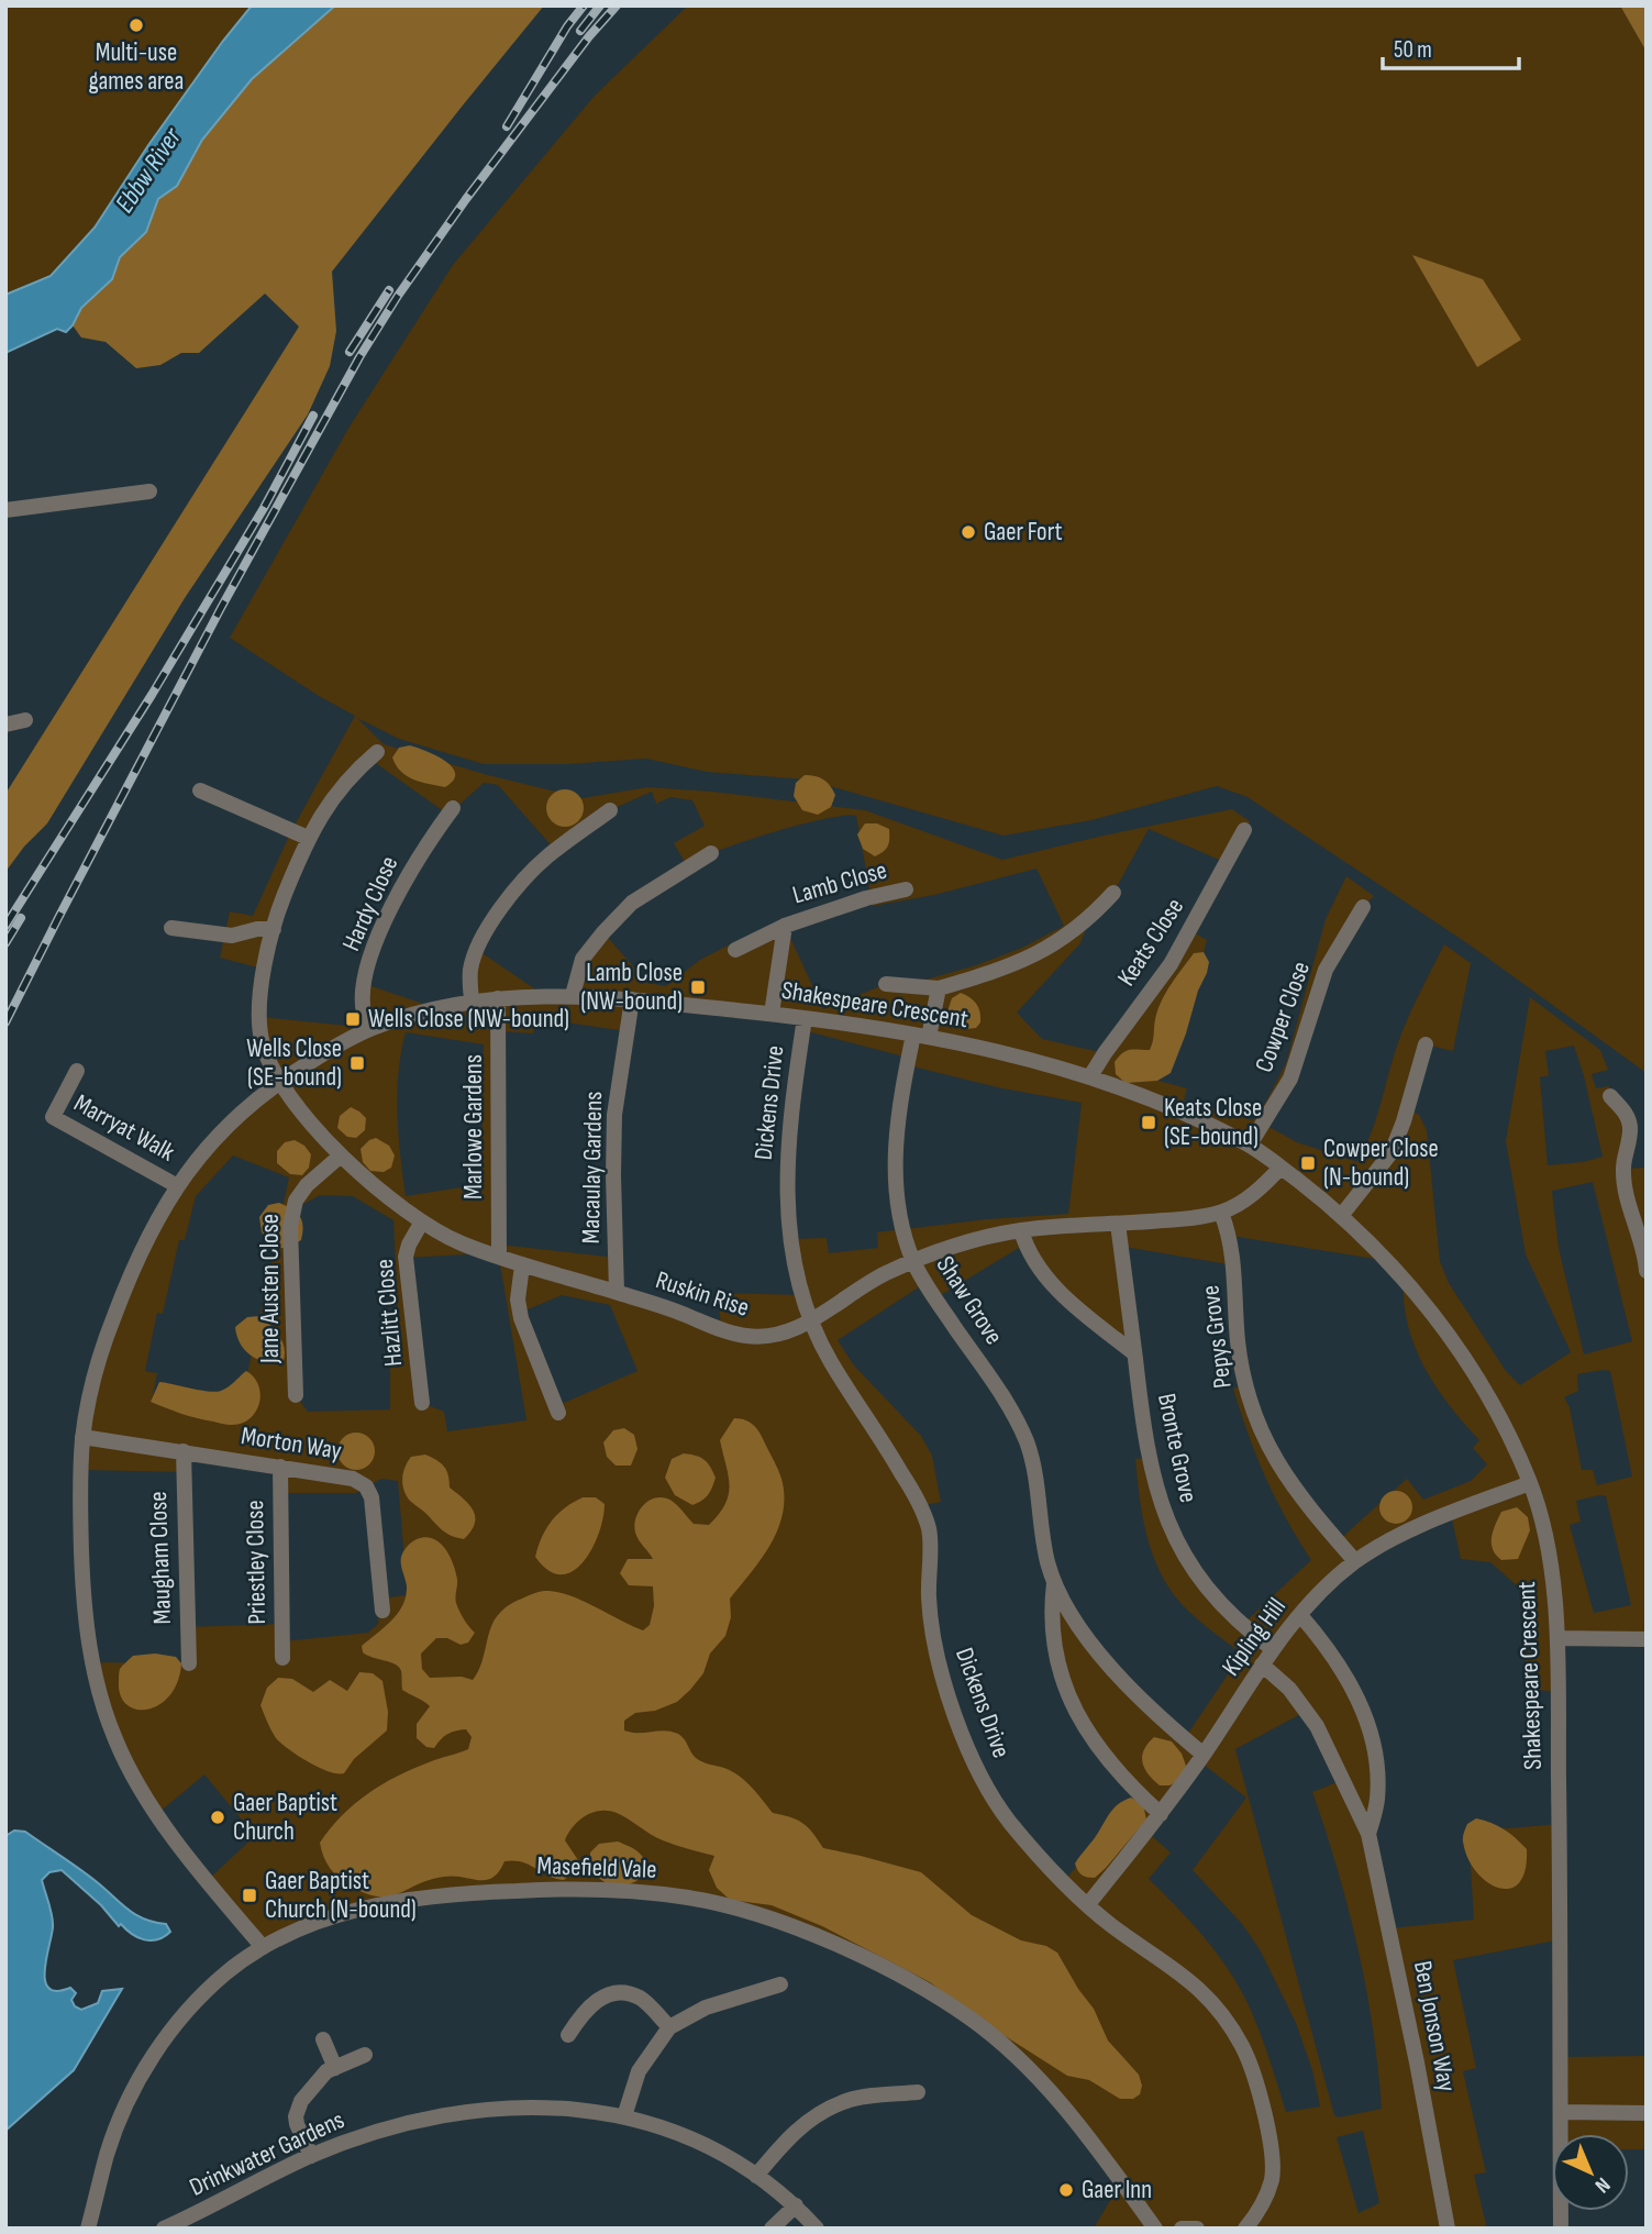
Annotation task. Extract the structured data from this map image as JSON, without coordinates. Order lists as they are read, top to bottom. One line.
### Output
{"streets":{"street":["Lamb Close","Hardy Close","Keats Close","Shakespeare Crescent","Cowper Close","Dickens Drive","Marlowe Gardens","Marryat Walk","Macaulay Gardens","Jane Austen Close","Ruskin Rise","Shaw Grove","Hazlitt Close","Pepys Grove","Morton Way","Bronte Grove","Maugham Close","Priestley Close","Kipling Hill","Masefield Vale","Ben Jonson Way","Drinkwater Gardens"]},"crossings":[["Lamb Close","Shakespeare Crescent"],["Hardy Close","Shakespeare Crescent"],["Keats Close","Shakespeare Crescent"],["Shakespeare Crescent","Cowper Close"],["Shakespeare Crescent","Dickens Drive"],["Shakespeare Crescent","Marlowe Gardens"],["Shakespeare Crescent","Marryat Walk"],["Shakespeare Crescent","Macaulay Gardens"],["Shakespeare Crescent","Ruskin Rise"],["Shakespeare Crescent","Shaw Grove"],["Shakespeare Crescent","Morton Way"],["Shakespeare Crescent","Kipling Hill"],["Shakespeare Crescent","Masefield Vale"],["Dickens Drive","Ruskin Rise"],["Dickens Drive","Kipling Hill"],["Marlowe Gardens","Ruskin Rise"],["Macaulay Gardens","Ruskin Rise"],["Jane Austen Close","Ruskin Rise"],["Ruskin Rise","Shaw Grove"],["Ruskin Rise","Hazlitt Close"],["Ruskin Rise","Pepys Grove"],["Ruskin Rise","Bronte Grove"],["Shaw Grove","Kipling Hill"],["Pepys Grove","Kipling Hill"],["Morton Way","Maugham Close"],["Morton Way","Priestley Close"],["Bronte Grove","Kipling Hill"],["Kipling Hill","Ben Jonson Way"]],"water":["Ebbw River"],"places":{"other":["Multi-use games area","Gaer Fort","Gaer Baptist Church","Gaer Inn"],"transit":["Lamb Close (NW-bound)","Wells Close (NW-bound)","Wells Close (SE-bound)","Keats Close (SE-bound)","Cowper Close (N-bound)","Gaer Baptist Church (N-bound)"]},"scale_bar":"50 m","north":"bottom right"}
